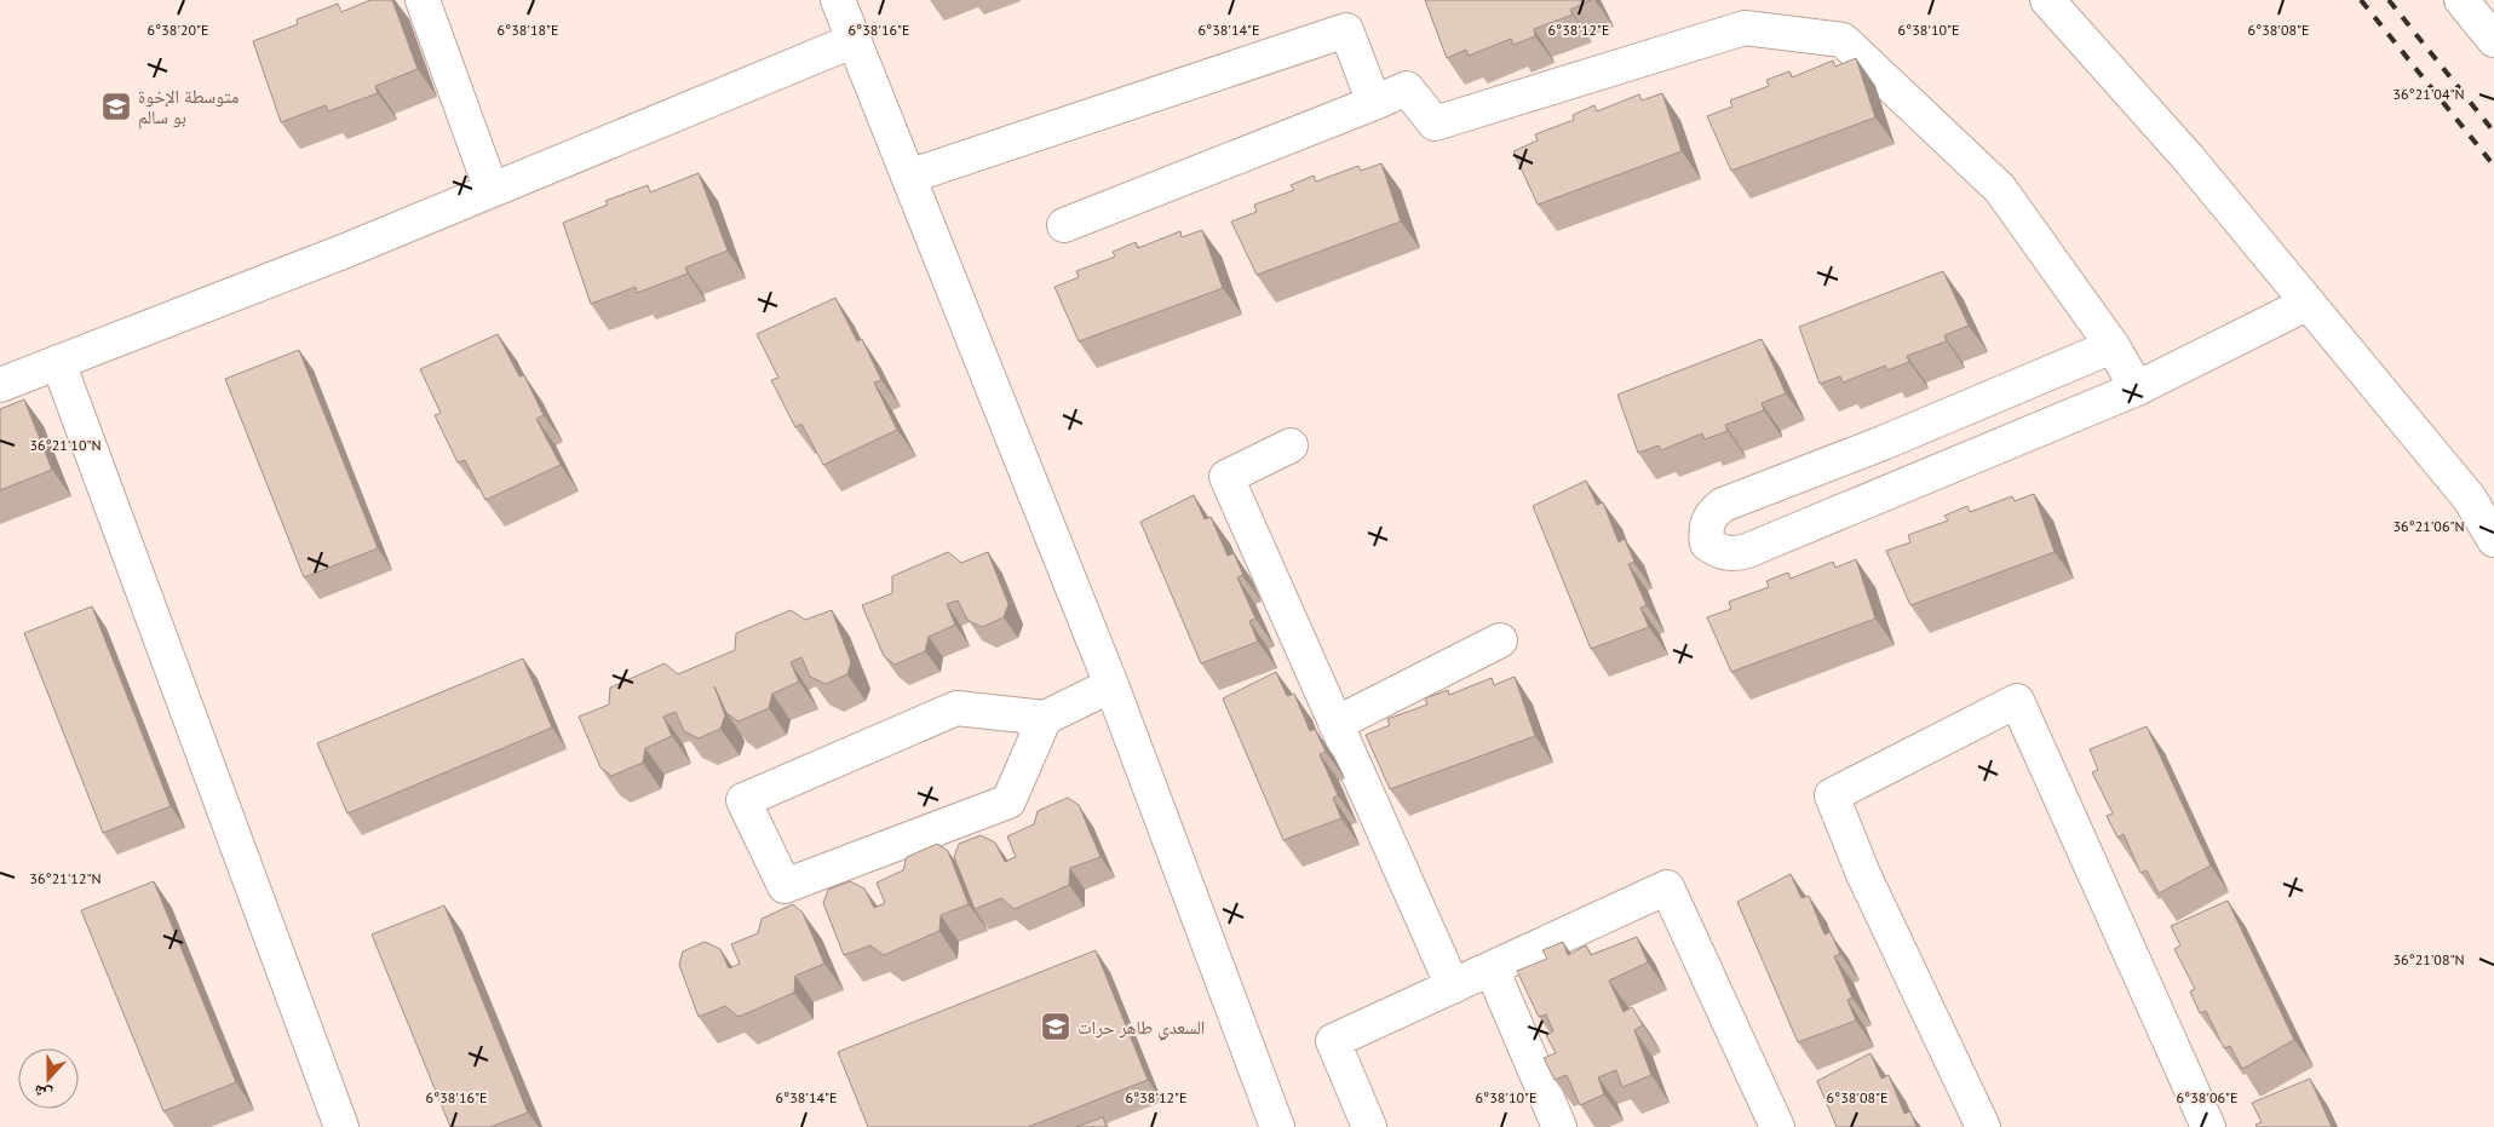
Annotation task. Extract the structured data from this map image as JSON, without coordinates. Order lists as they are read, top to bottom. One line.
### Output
{"places":{"school or university":["متوسطة الإخوة بو سالم","السعدي طاهر حرات"]},"north":"bottom","coordinates":["6°38'14\"E","6°38'08\"E","6°38'20\"E","6°38'18\"E","6°38'16\"E","6°38'12\"E","6°38'10\"E","36°21'04\"N","36°21'10\"N","36°21'06\"N","36°21'12\"N","36°21'08\"N","6°38'06\"E"]}
